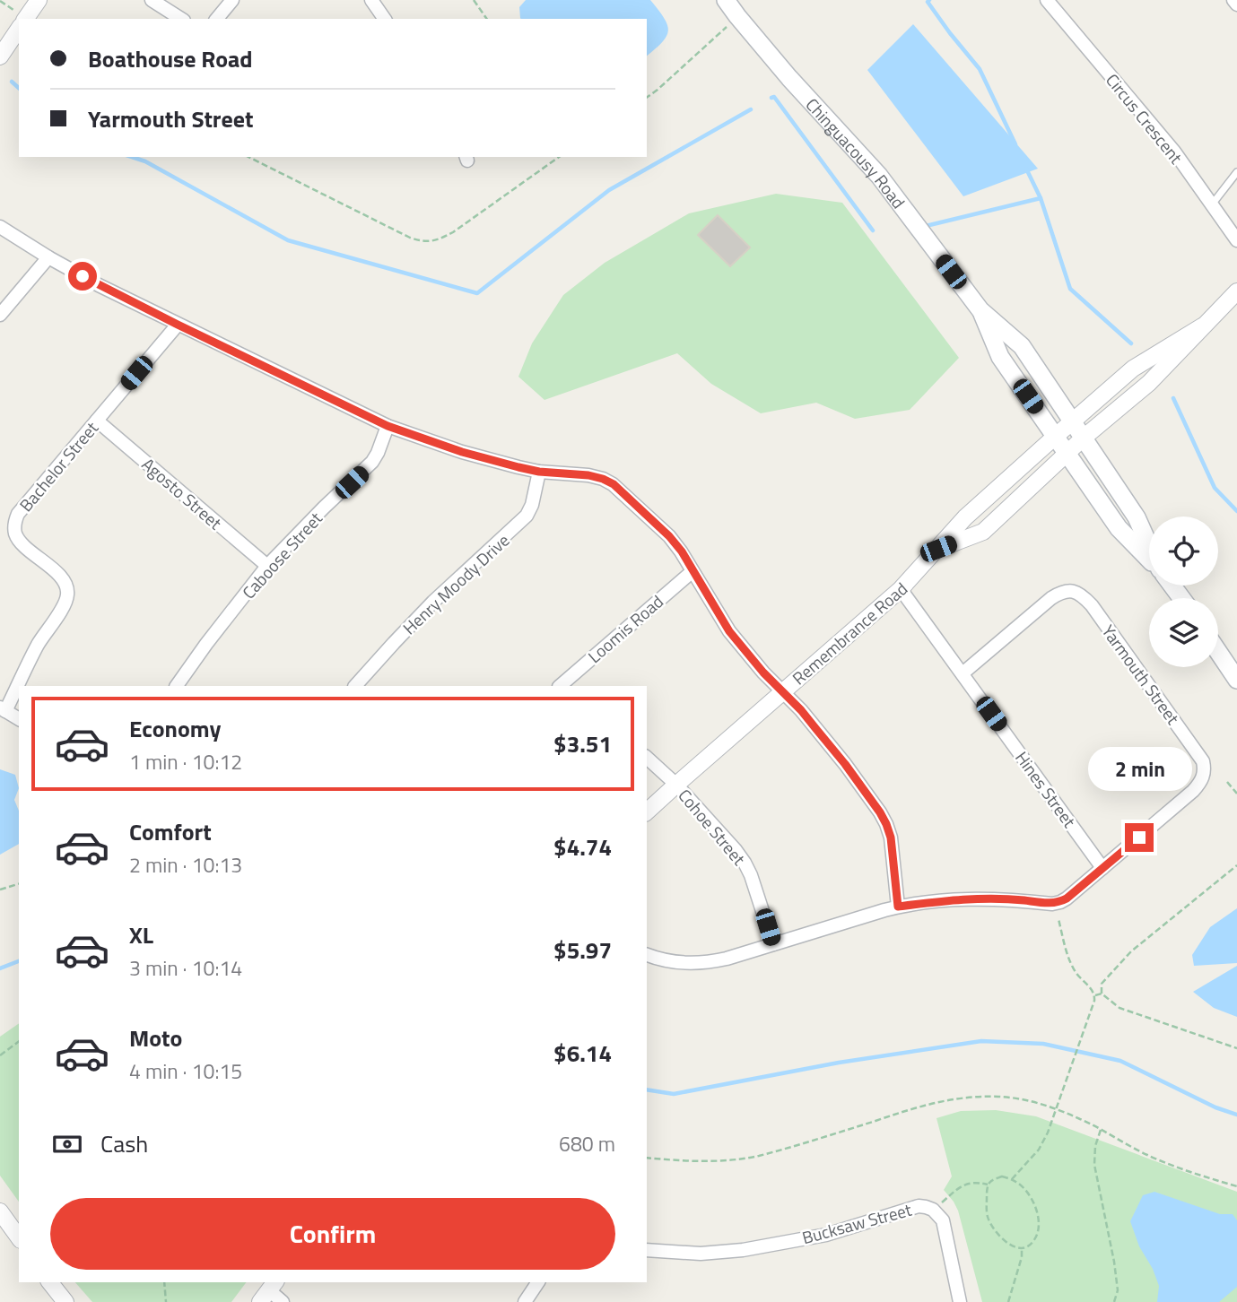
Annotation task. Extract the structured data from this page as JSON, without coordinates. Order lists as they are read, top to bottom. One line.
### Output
{"streets":{"main road":["Chinguacousy Road"],"street":["Circus Crescent","Bachelor Street","Agosto Street","Caboose Street","Henry Moody Drive","Loomis Road","Remembrance Road","Yarmouth Street","Hines Street","Cohoe Street","Bucksaw Street"]},"crossings":[["Chinguacousy Road","Remembrance Road"],["Bachelor Street","Agosto Street"],["Agosto Street","Caboose Street"],["Remembrance Road","Hines Street"],["Remembrance Road","Cohoe Street"],["Yarmouth Street","Hines Street"],["Yarmouth Street","Cohoe Street"]],"page":{"banner":["Boathouse Road","Yarmouth Street"],"list":[{"name":"Economy","note":"1 min · 10:12","value":"$3.51"},{"name":"Comfort","note":"2 min · 10:13","value":"$4.74"},{"name":"XL","note":"3 min · 10:14","value":"$5.97"},{"name":"Moto","note":"4 min · 10:15","value":"$6.14"}],"bubble":"2 min","pay":["Cash","680 m"],"buttons":"Confirm"}}
